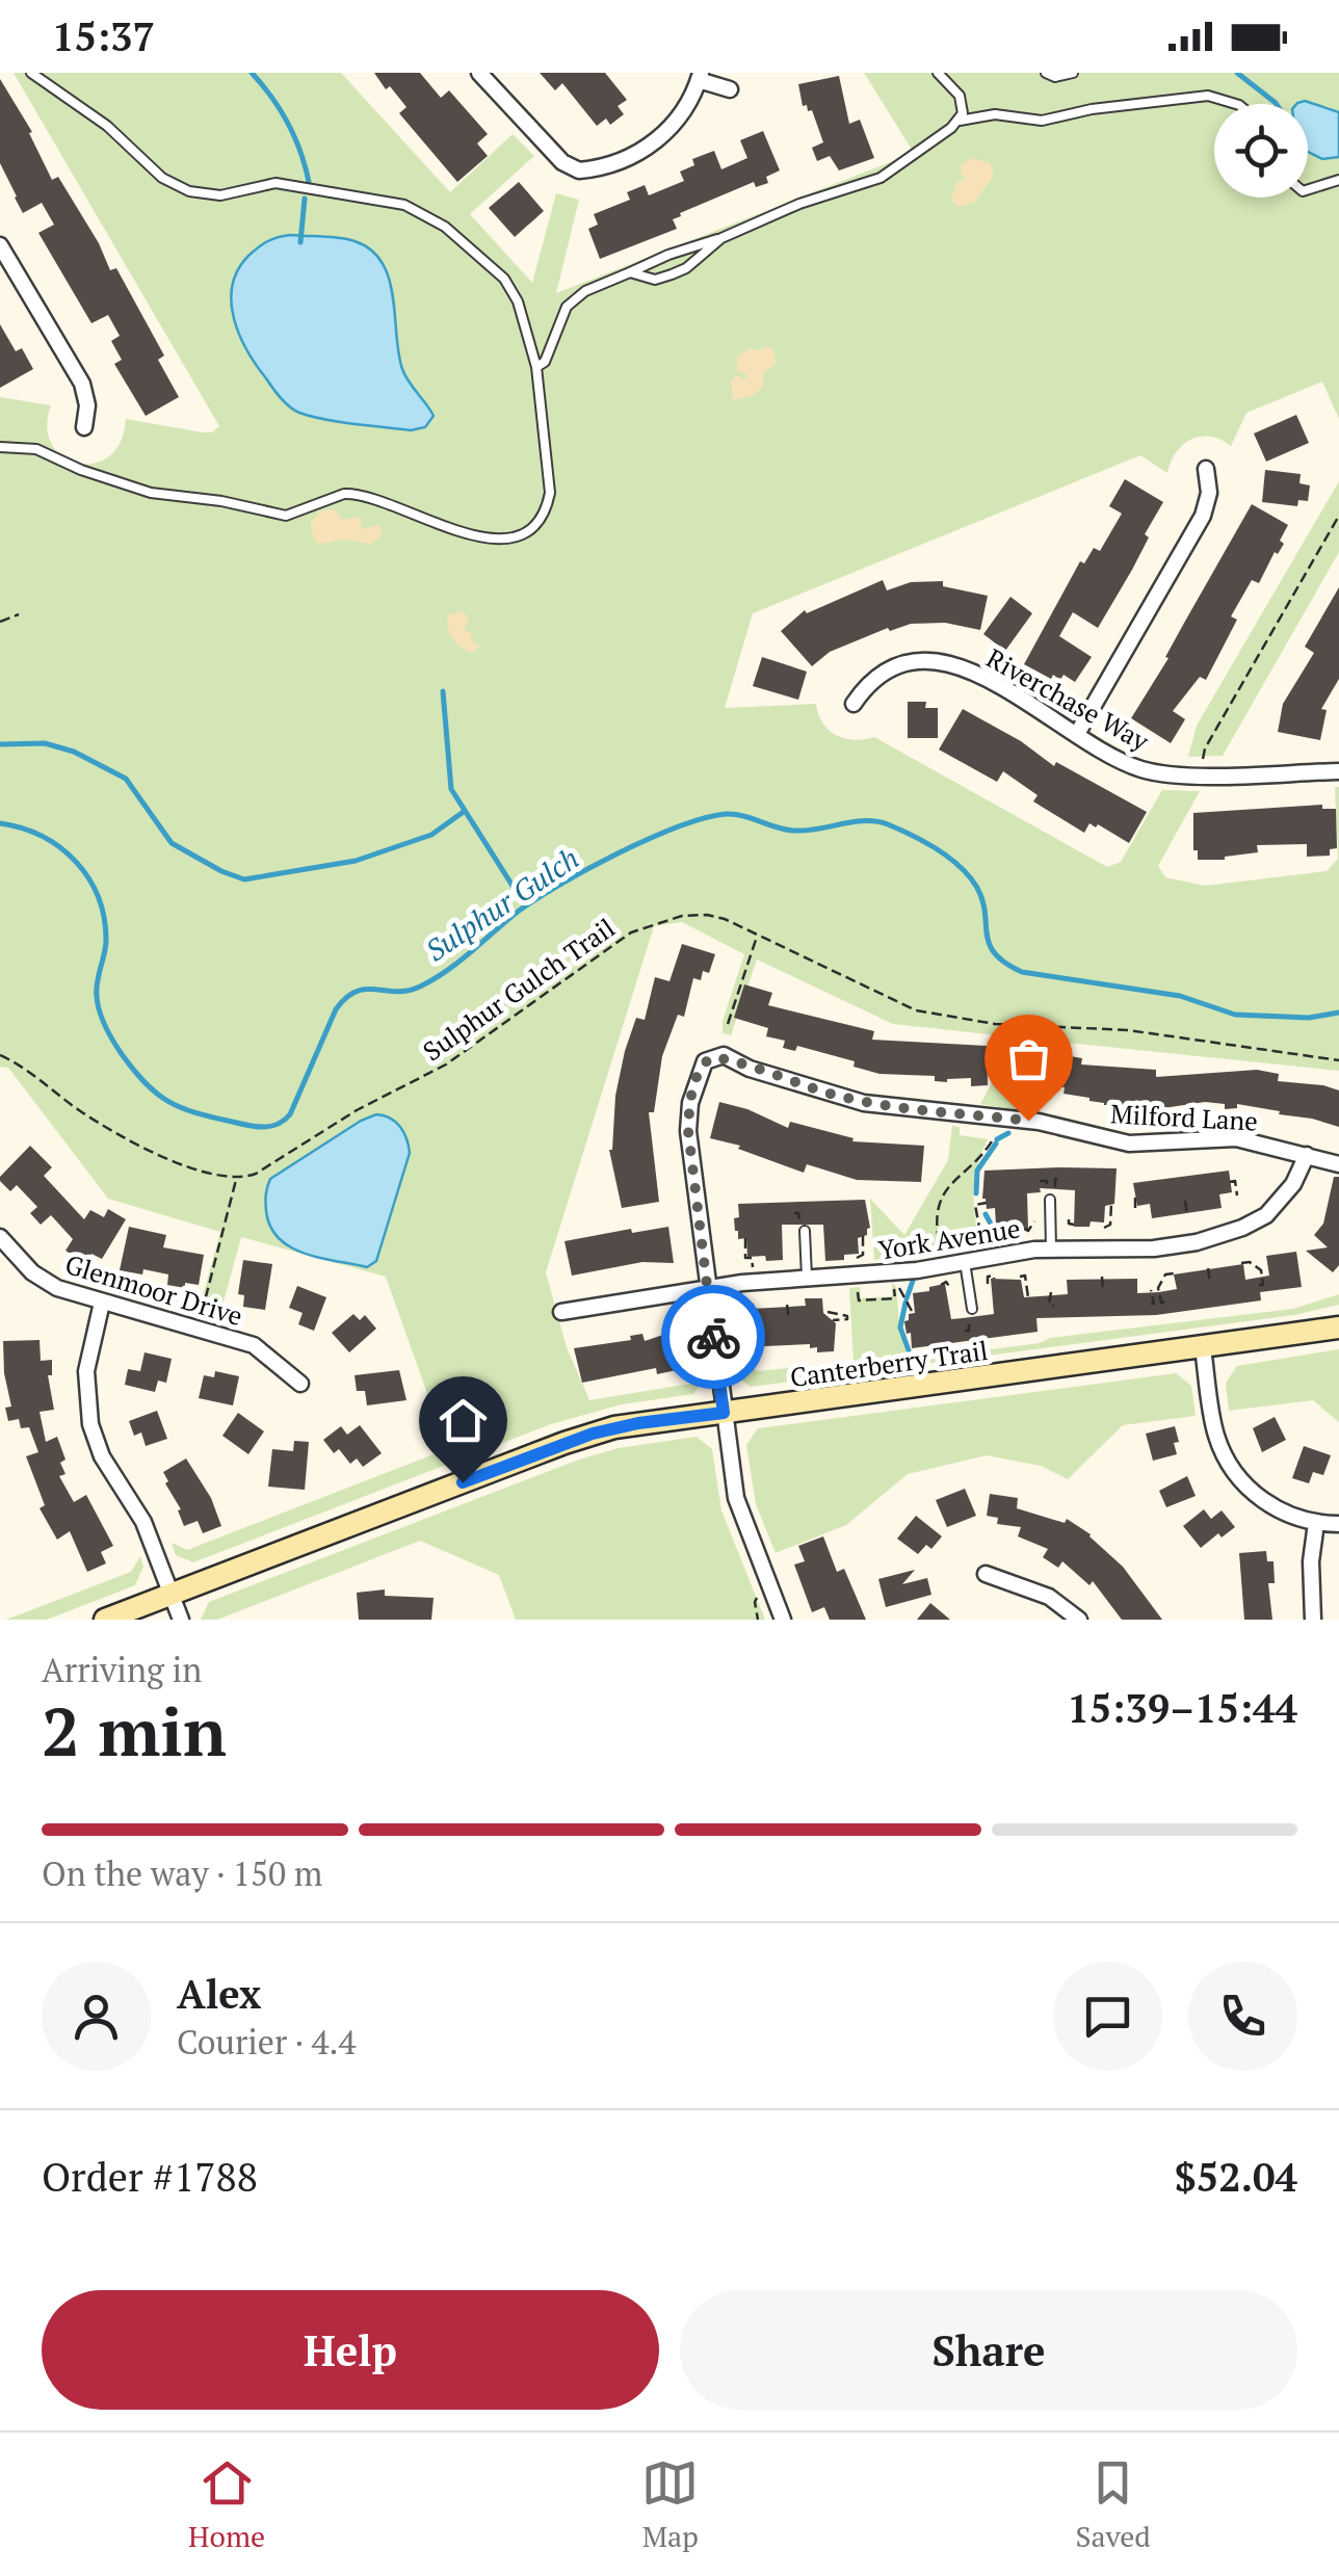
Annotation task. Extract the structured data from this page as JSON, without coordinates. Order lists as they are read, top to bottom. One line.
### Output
{"streets":{"street":["Riverchase Way","Milford Lane","York Avenue","Glenmoor Drive","Canterberry Trail"],"path":["Sulphur Gulch Trail"]},"crossings":[["Milford Lane","York Avenue"]],"water":["Sulphur Gulch"],"page":{"status":"15:37","heading":["2 min","Arriving in","15:39–15:44"],"panel":["Alex","Courier · 4.4","Order #1788","$52.04"],"bar":"On the way · 150 m","buttons":["Help","Share"],"tabs":["Home","Map","Saved"]}}
